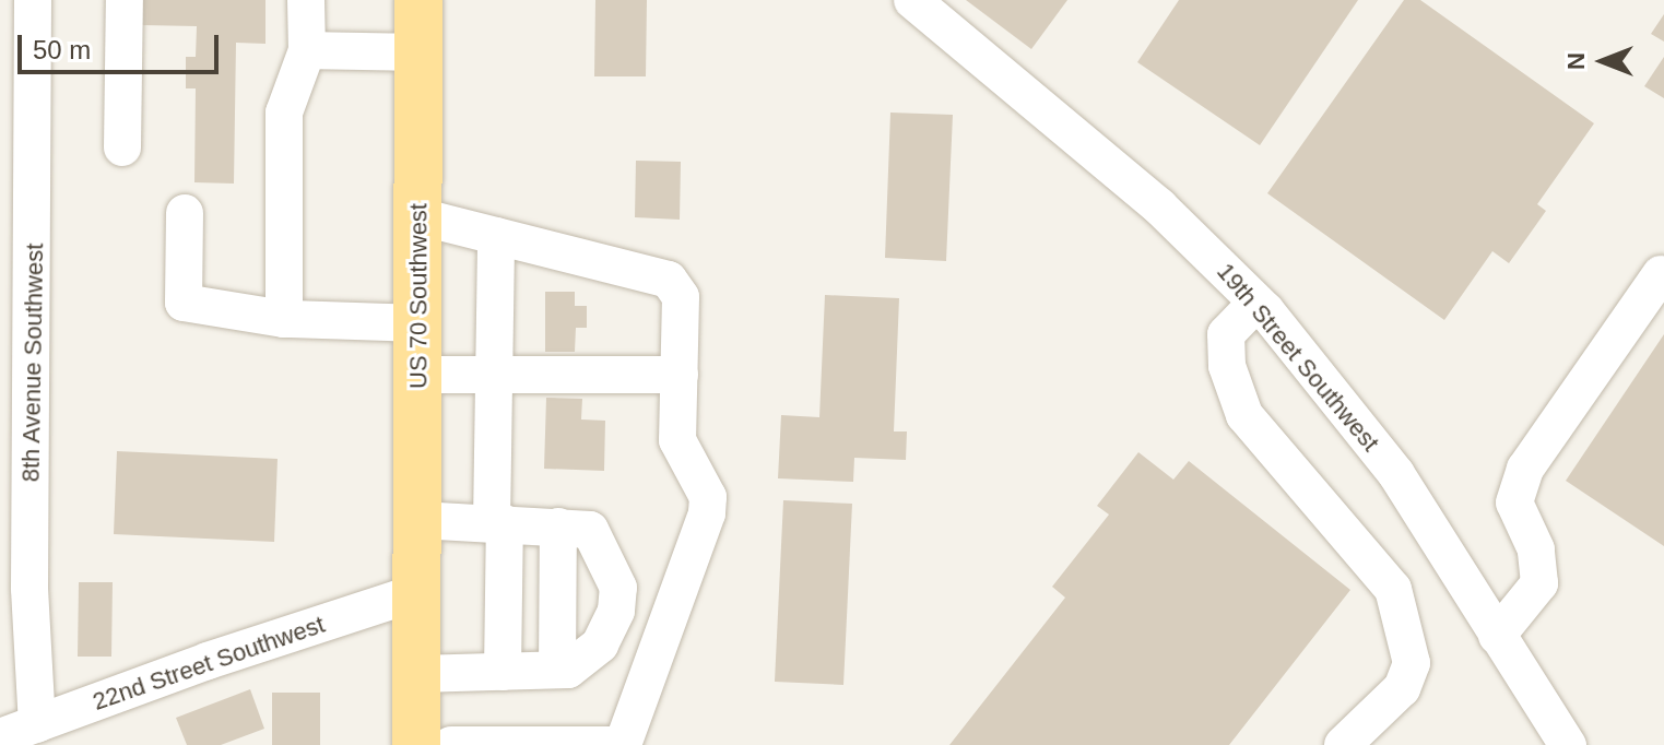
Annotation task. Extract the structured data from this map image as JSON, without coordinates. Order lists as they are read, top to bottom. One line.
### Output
{"streets":{"main road":["US 70 Southwest"],"street":["19th Street Southwest","8th Avenue Southwest","22nd Street Southwest"]},"crossings":[["US 70 Southwest","22nd Street Southwest"],["8th Avenue Southwest","22nd Street Southwest"]],"scale_bar":"50 m","north":"left"}
